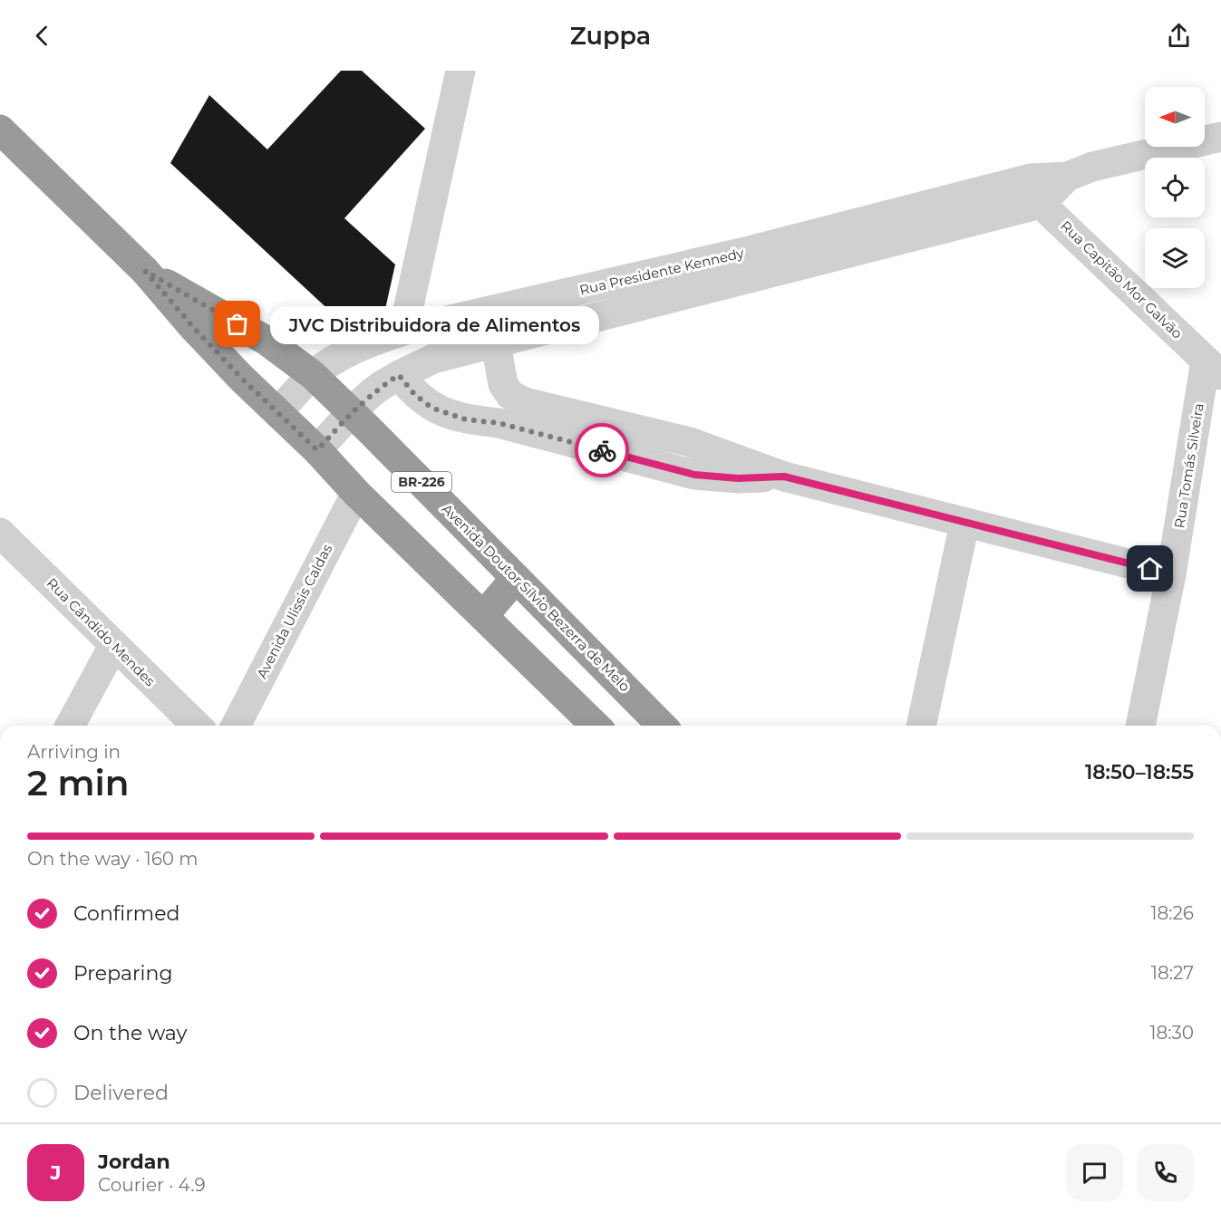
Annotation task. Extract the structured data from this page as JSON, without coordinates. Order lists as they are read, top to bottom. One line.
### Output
{"streets":{"highway":["BR-226","Avenida Doutor Sílvio Bezerra de Melo"],"street":["Rua Presidente Kennedy","Rua Capitão Mor Galvão","Rua Tomás Silveira","Avenida Ulissis Caldas","Rua Cândido Mendes"]},"crossings":[["Rua Presidente Kennedy","Rua Capitão Mor Galvão"],["Rua Presidente Kennedy","Avenida Doutor Sílvio Bezerra de Melo"],["Rua Capitão Mor Galvão","Rua Tomás Silveira"],["Avenida Doutor Sílvio Bezerra de Melo","Avenida Ulissis Caldas"]],"places":["JVC Distribuidora de Alimentos"],"north":"left","page":{"header":"Zuppa","bubble":"JVC Distribuidora de Alimentos","heading":["2 min","Arriving in","18:50–18:55"],"panel":["Jordan","Courier · 4.9"],"bar":"On the way · 160 m","list":[["Confirmed","18:26"],["Preparing","18:27"],["On the way","18:30"],"Delivered"],"round":"J"}}
